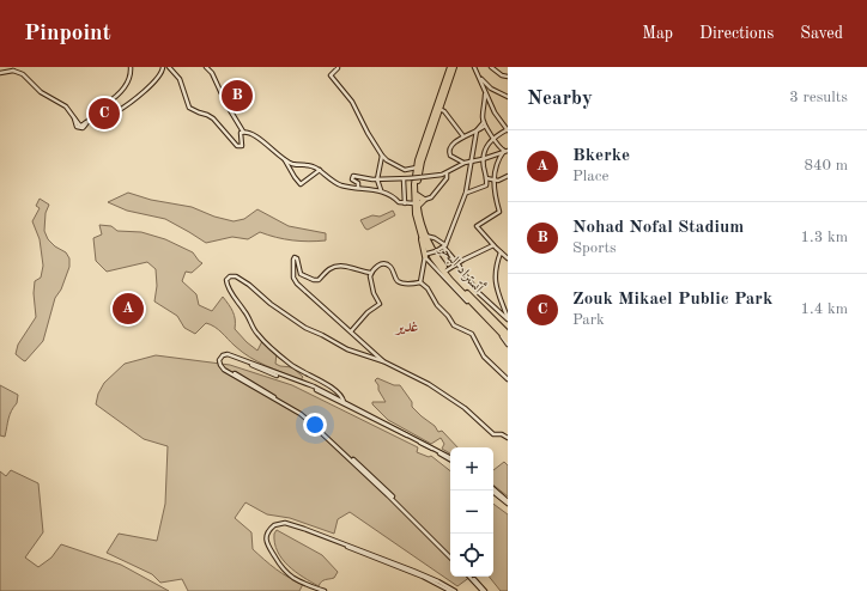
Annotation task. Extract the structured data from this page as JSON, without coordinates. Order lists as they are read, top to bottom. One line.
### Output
{"streets":{"highway":["أتستراد البحر"]},"districts":["غدير"],"page":{"header":"Pinpoint","nav":["Map","Directions","Saved"],"heading":["Nearby","3 results"],"pins":["B","C","A"],"list":[{"mark":"A","name":"Bkerke","note":"Place","value":"840 m"},{"mark":"B","name":"Nohad Nofal Stadium","note":"Sports","value":"1.3 km"},{"mark":"C","name":"Zouk Mikael Public Park","note":"Park","value":"1.4 km"}],"map_buttons":["+","−"]}}
